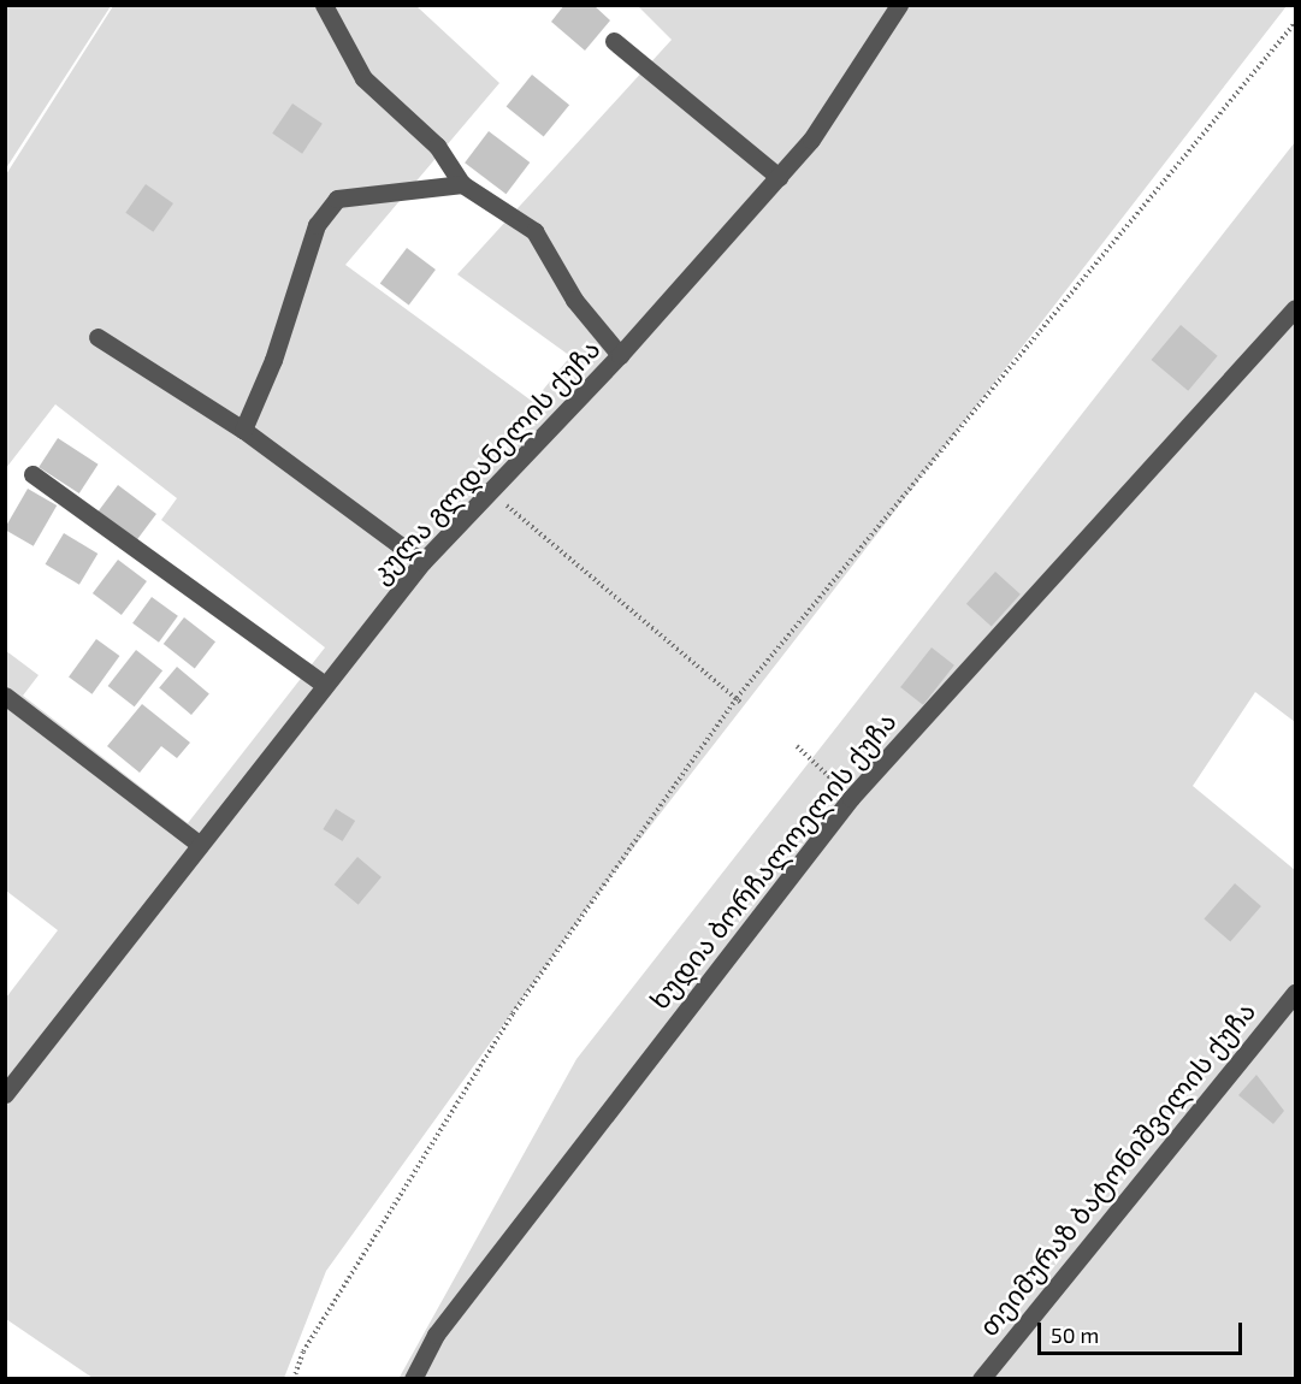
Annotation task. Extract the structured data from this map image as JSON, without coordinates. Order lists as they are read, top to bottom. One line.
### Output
{"streets":{"street":["კულა გლდანელის ქუჩა","ხუდია ბორჩალოელის ქუჩა","თეიმურაზ ბატონიშვილის ქუჩა"]},"scale_bar":"50 m"}
